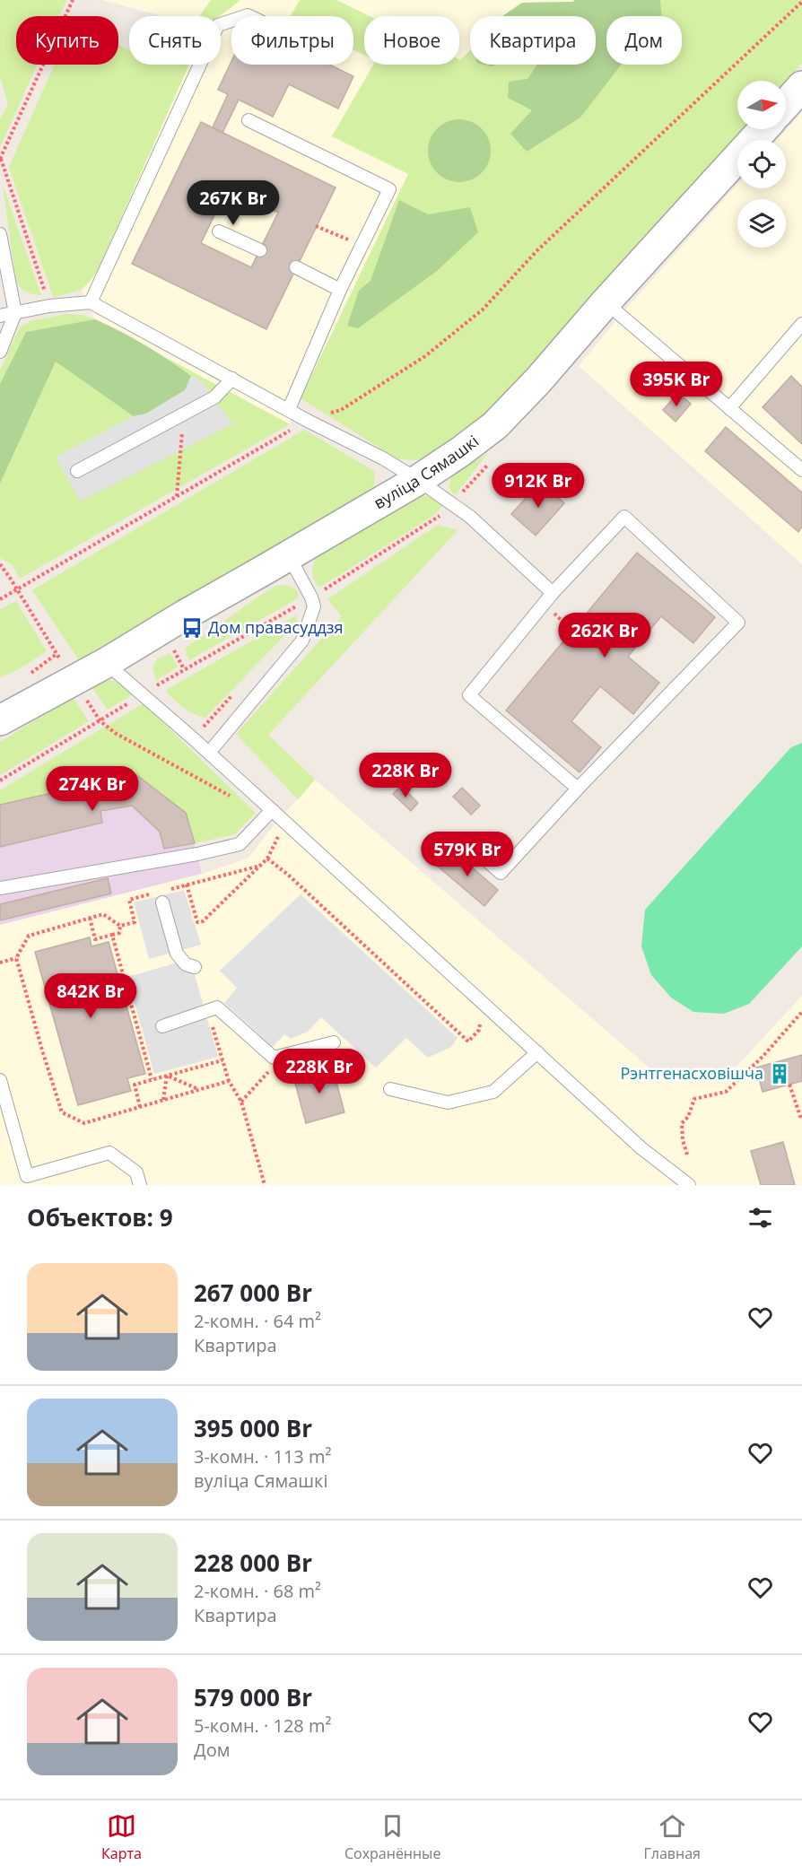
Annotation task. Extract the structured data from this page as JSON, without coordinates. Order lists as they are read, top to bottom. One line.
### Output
{"streets":{"street":["вуліца Сямашкі"]},"places":{"bus stop":["Дом правасуддзя"],"building":["Рэнтгенасховішча"]},"north":"right","page":{"chip":["Купить","Снять","Фильтры","Новое","Квартира","Дом"],"price":["267K Br","395K Br","912K Br","262K Br","228K Br","274K Br","579K Br","842K Br","228K Br"],"heading":"Объектов: 9","list":[{"name":"267 000 Br","note":"2-комн. · 64 m² · Квартира"},{"name":"395 000 Br","note":"3-комн. · 113 m² · вуліца Сямашкі"},{"name":"228 000 Br","note":"2-комн. · 68 m² · Квартира"},{"name":"579 000 Br","note":"5-комн. · 128 m² · Дом"}],"tabs":["Карта","Сохранённые","Главная"]}}
